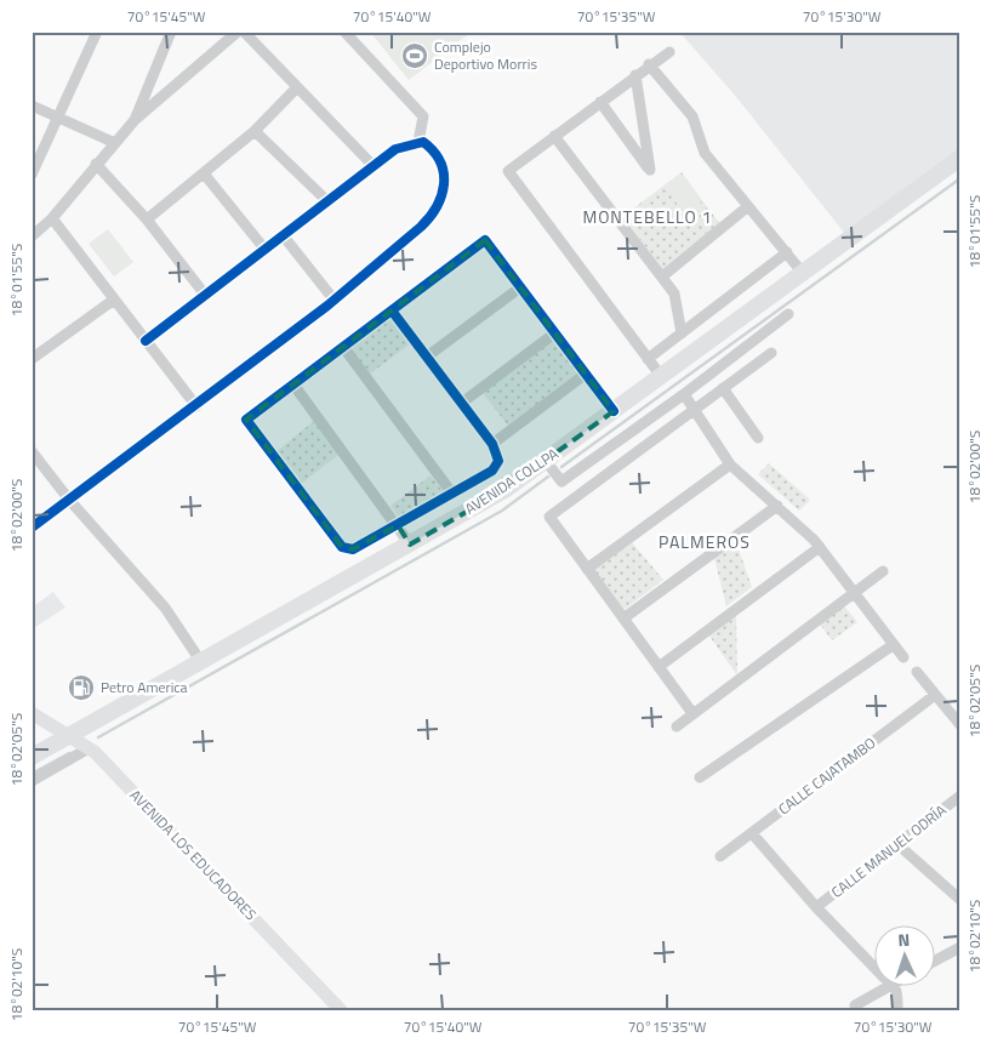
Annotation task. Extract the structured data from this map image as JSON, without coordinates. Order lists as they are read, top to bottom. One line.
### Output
{"streets":{"main road":["AVENIDA COLLPA"],"street":["CALLE CAJATAMBO","CALLE MANUEL ODRÍA","AVENIDA LOS EDUCADORES"]},"crossings":[["AVENIDA COLLPA","AVENIDA LOS EDUCADORES"]],"districts":["MONTEBELLO 1","PALMEROS"],"places":{"sports":["Complejo Deportivo Morris"],"fuel station":["Petro America"]},"north":"top","coordinates":["70°15'45\"W","70°15'40\"W","70°15'35\"W","70°15'30\"W","18°01'55\"S","18°02'00\"S","18°02'05\"S","18°02'10\"S"]}
